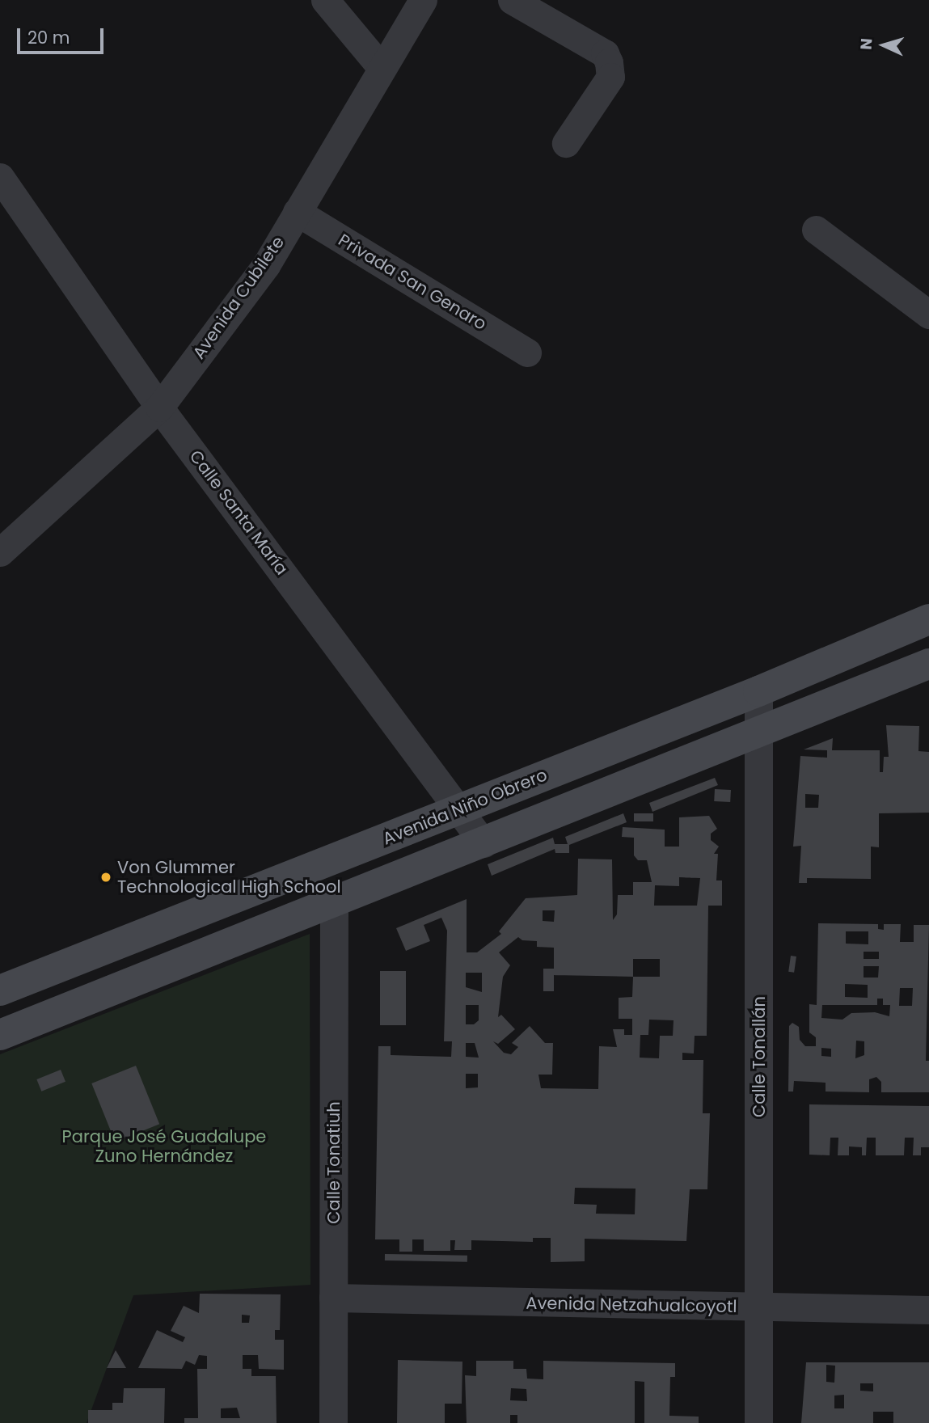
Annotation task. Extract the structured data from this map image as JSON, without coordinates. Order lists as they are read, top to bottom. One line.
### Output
{"streets":{"main road":["Avenida Niño Obrero"],"street":["Privada San Genaro","Avenida Cubilete","Calle Santa María","Calle Tonallán","Calle Tonatiuh","Avenida Netzahualcoyotl"]},"crossings":[["Privada San Genaro","Avenida Cubilete"],["Avenida Cubilete","Calle Santa María"],["Calle Santa María","Avenida Niño Obrero"],["Avenida Niño Obrero","Calle Tonallán"],["Calle Tonallán","Avenida Netzahualcoyotl"],["Calle Tonatiuh","Avenida Netzahualcoyotl"]],"parks":["Parque José Guadalupe Zuno Hernández"],"places":["Von Glummer Technological High School"],"scale_bar":"20 m","north":"left"}
